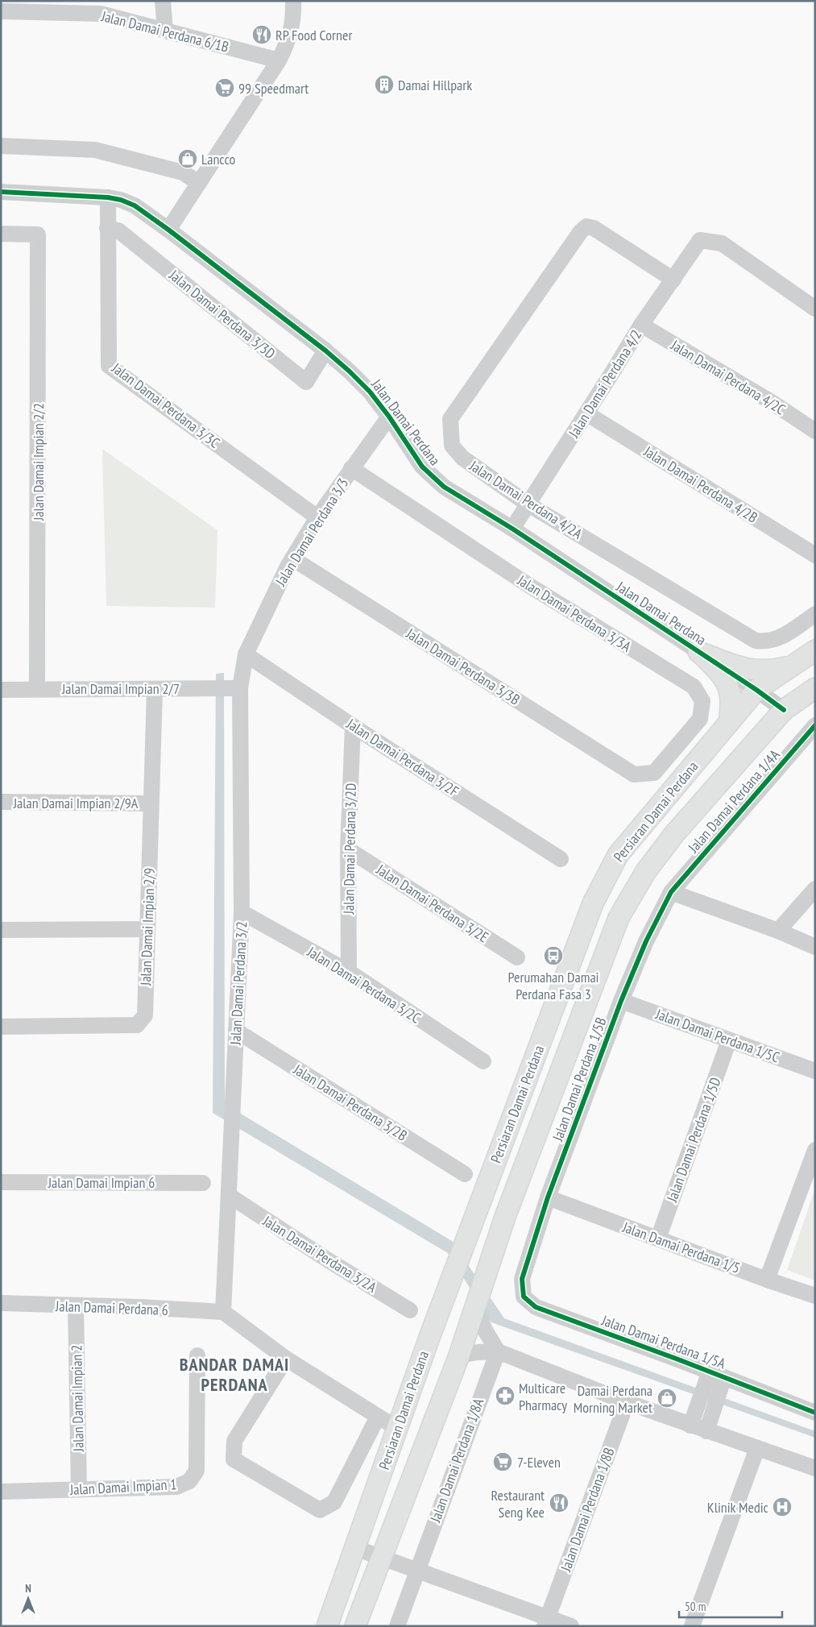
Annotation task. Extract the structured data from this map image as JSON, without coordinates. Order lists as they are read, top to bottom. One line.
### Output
{"streets":{"main road":["Persiaran Damai Perdana"],"street":["Jalan Damai Perdana 6/1B","Jalan Damai Perdana 3/3D","Jalan Damai Perdana 4/2C","Jalan Damai Perdana 4/2","Jalan Damai Perdana 3/3C","Jalan Damai Perdana","Jalan Damai Impian 2/2","Jalan Damai Perdana 4/2B","Jalan Damai Perdana 4/2A","Jalan Damai Perdana 3/3","Jalan Damai Perdana 3/3A","Jalan Damai Perdana 3/3B","Jalan Damai Impian 2/7","Jalan Damai Perdana 3/2F","Jalan Damai Perdana 1/4A","Jalan Damai Impian 2/9A","Jalan Damai Perdana 3/2D","Jalan Damai Perdana 3/2E","Jalan Damai Impian 2/9","Jalan Damai Perdana 3/2","Jalan Damai Perdana 3/2C","Jalan Damai Perdana 1/5C","Jalan Damai Perdana 1/5B","Jalan Damai Perdana 3/2B","Jalan Damai Perdana 1/5D","Jalan Damai Impian 6","Jalan Damai Perdana 1/5","Jalan Damai Perdana 3/2A","Jalan Damai Perdana 6","Jalan Damai Perdana 1/5A","Jalan Damai Impian 2","Jalan Damai Perdana 1/8A","Jalan Damai Impian 1","Jalan Damai Perdana 1/8B"]},"crossings":[["Jalan Damai Perdana 3/3D","Jalan Damai Perdana 3/3C"],["Jalan Damai Perdana 3/3D","Jalan Damai Perdana"],["Jalan Damai Perdana 4/2C","Jalan Damai Perdana 4/2"],["Jalan Damai Perdana 4/2","Jalan Damai Perdana"],["Jalan Damai Perdana 4/2","Jalan Damai Perdana 4/2B"],["Jalan Damai Perdana 4/2","Jalan Damai Perdana 4/2A"],["Jalan Damai Perdana 3/3C","Jalan Damai Perdana"],["Jalan Damai Perdana 3/3C","Jalan Damai Perdana 3/3"],["Jalan Damai Perdana","Jalan Damai Perdana 3/3"],["Jalan Damai Perdana","Persiaran Damai Perdana"],["Jalan Damai Impian 2/2","Jalan Damai Impian 2/7"],["Jalan Damai Perdana 3/3","Jalan Damai Perdana 3/3A"],["Jalan Damai Perdana 3/3","Jalan Damai Perdana 3/3B"],["Jalan Damai Perdana 3/3","Jalan Damai Perdana 3/2F"],["Jalan Damai Perdana 3/3","Jalan Damai Perdana 3/2"],["Jalan Damai Perdana 3/3A","Jalan Damai Perdana 3/3B"],["Jalan Damai Impian 2/7","Jalan Damai Impian 2/9"],["Jalan Damai Impian 2/7","Jalan Damai Perdana 3/2"],["Jalan Damai Perdana 3/2F","Jalan Damai Perdana 3/2D"],["Jalan Damai Perdana 3/2F","Jalan Damai Perdana 3/2"],["Jalan Damai Perdana 1/4A","Jalan Damai Perdana 1/5B"],["Jalan Damai Impian 2/9A","Jalan Damai Impian 2/9"],["Jalan Damai Perdana 3/2D","Jalan Damai Perdana 3/2E"],["Jalan Damai Perdana 3/2D","Jalan Damai Perdana 3/2C"],["Jalan Damai Perdana 3/2","Jalan Damai Perdana 3/2C"],["Jalan Damai Perdana 3/2","Jalan Damai Perdana 3/2B"],["Jalan Damai Perdana 3/2","Jalan Damai Perdana 3/2A"],["Jalan Damai Perdana 3/2","Jalan Damai Perdana 6"],["Jalan Damai Perdana 1/5C","Jalan Damai Perdana 1/5B"],["Jalan Damai Perdana 1/5C","Jalan Damai Perdana 1/5D"],["Jalan Damai Perdana 1/5B","Jalan Damai Perdana 1/5"],["Jalan Damai Perdana 1/5B","Jalan Damai Perdana 1/5A"],["Jalan Damai Perdana 1/5D","Jalan Damai Perdana 1/5"],["Jalan Damai Perdana 6","Jalan Damai Impian 2"],["Jalan Damai Impian 2","Jalan Damai Impian 1"]],"districts":["BANDAR DAMAI PERDANA"],"places":{"restaurant":["RP Food Corner","Restaurant Seng Kee"],"building":["Damai Hillpark"],"supermarket":["99 Speedmart","7-Eleven"],"shop":["Lancco","Damai Perdana Morning Market"],"bus stop":["Perumahan Damai Perdana Fasa 3"],"pharmacy":["Multicare Pharmacy"],"hospital":["Klinik Medic"]},"scale_bar":"50 m","north":"top"}
